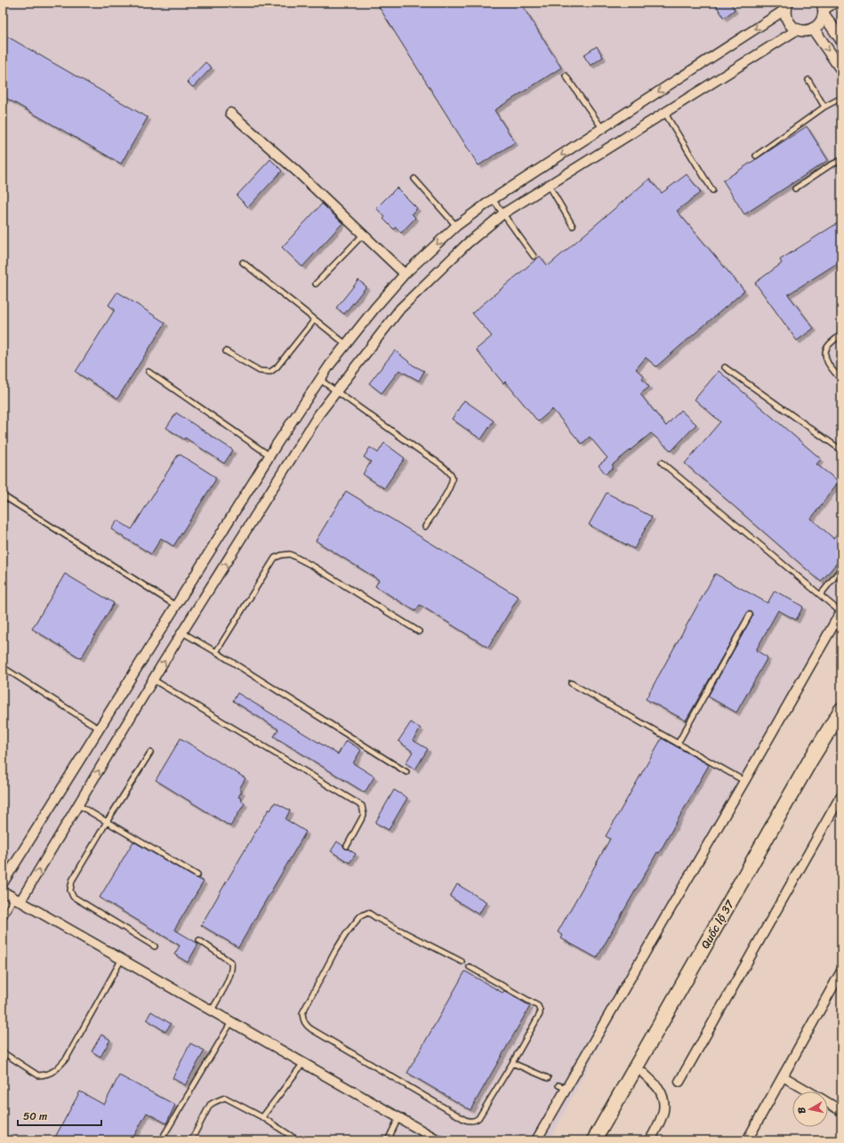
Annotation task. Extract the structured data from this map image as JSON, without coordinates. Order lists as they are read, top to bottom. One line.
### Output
{"streets":{"highway":["Quốc lộ 37"]},"scale_bar":"50 m","north":"left"}
